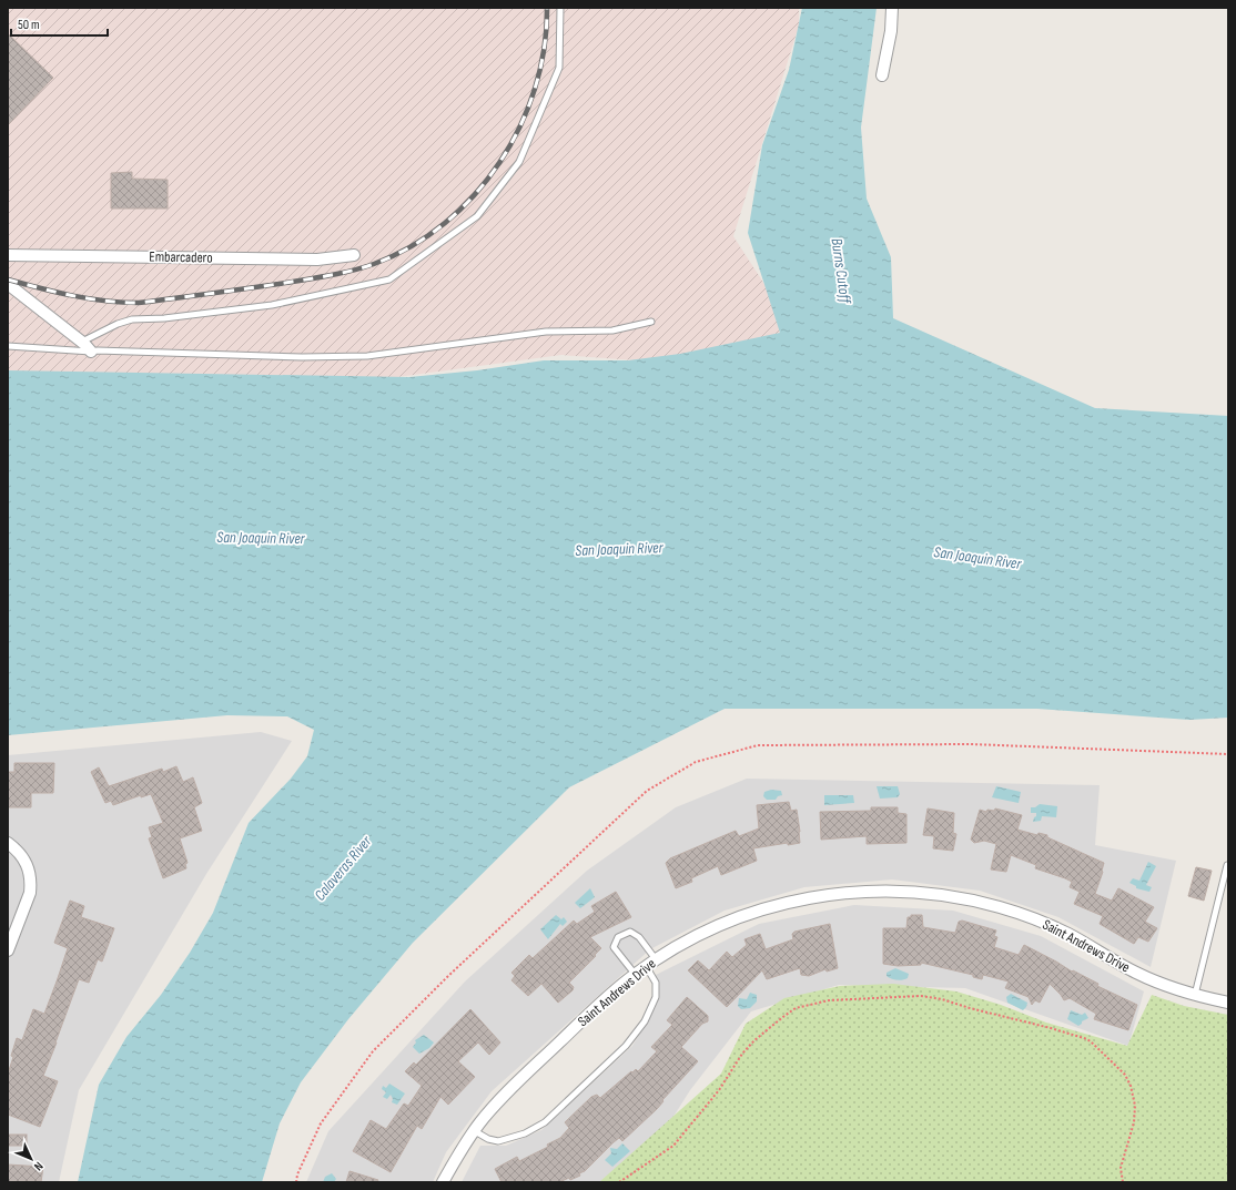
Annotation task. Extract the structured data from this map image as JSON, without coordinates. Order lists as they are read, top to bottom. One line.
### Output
{"streets":{"street":["Embarcadero","Saint Andrews Drive"]},"water":["Burns Cutoff","San Joaquin River","Calaveras River"],"scale_bar":"50 m","north":"bottom right"}
